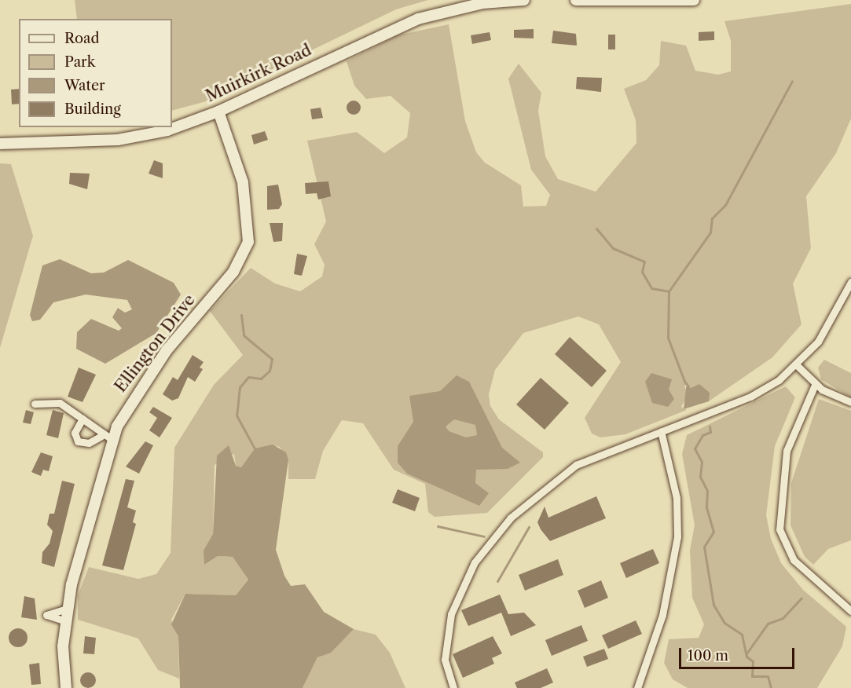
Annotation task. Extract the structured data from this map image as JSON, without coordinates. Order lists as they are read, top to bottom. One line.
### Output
{"streets":{"main road":["Muirkirk Road","Ellington Drive"]},"crossings":[["Muirkirk Road","Ellington Drive"]],"legend":["Road","Park","Water","Building"],"scale_bar":"100 m"}
